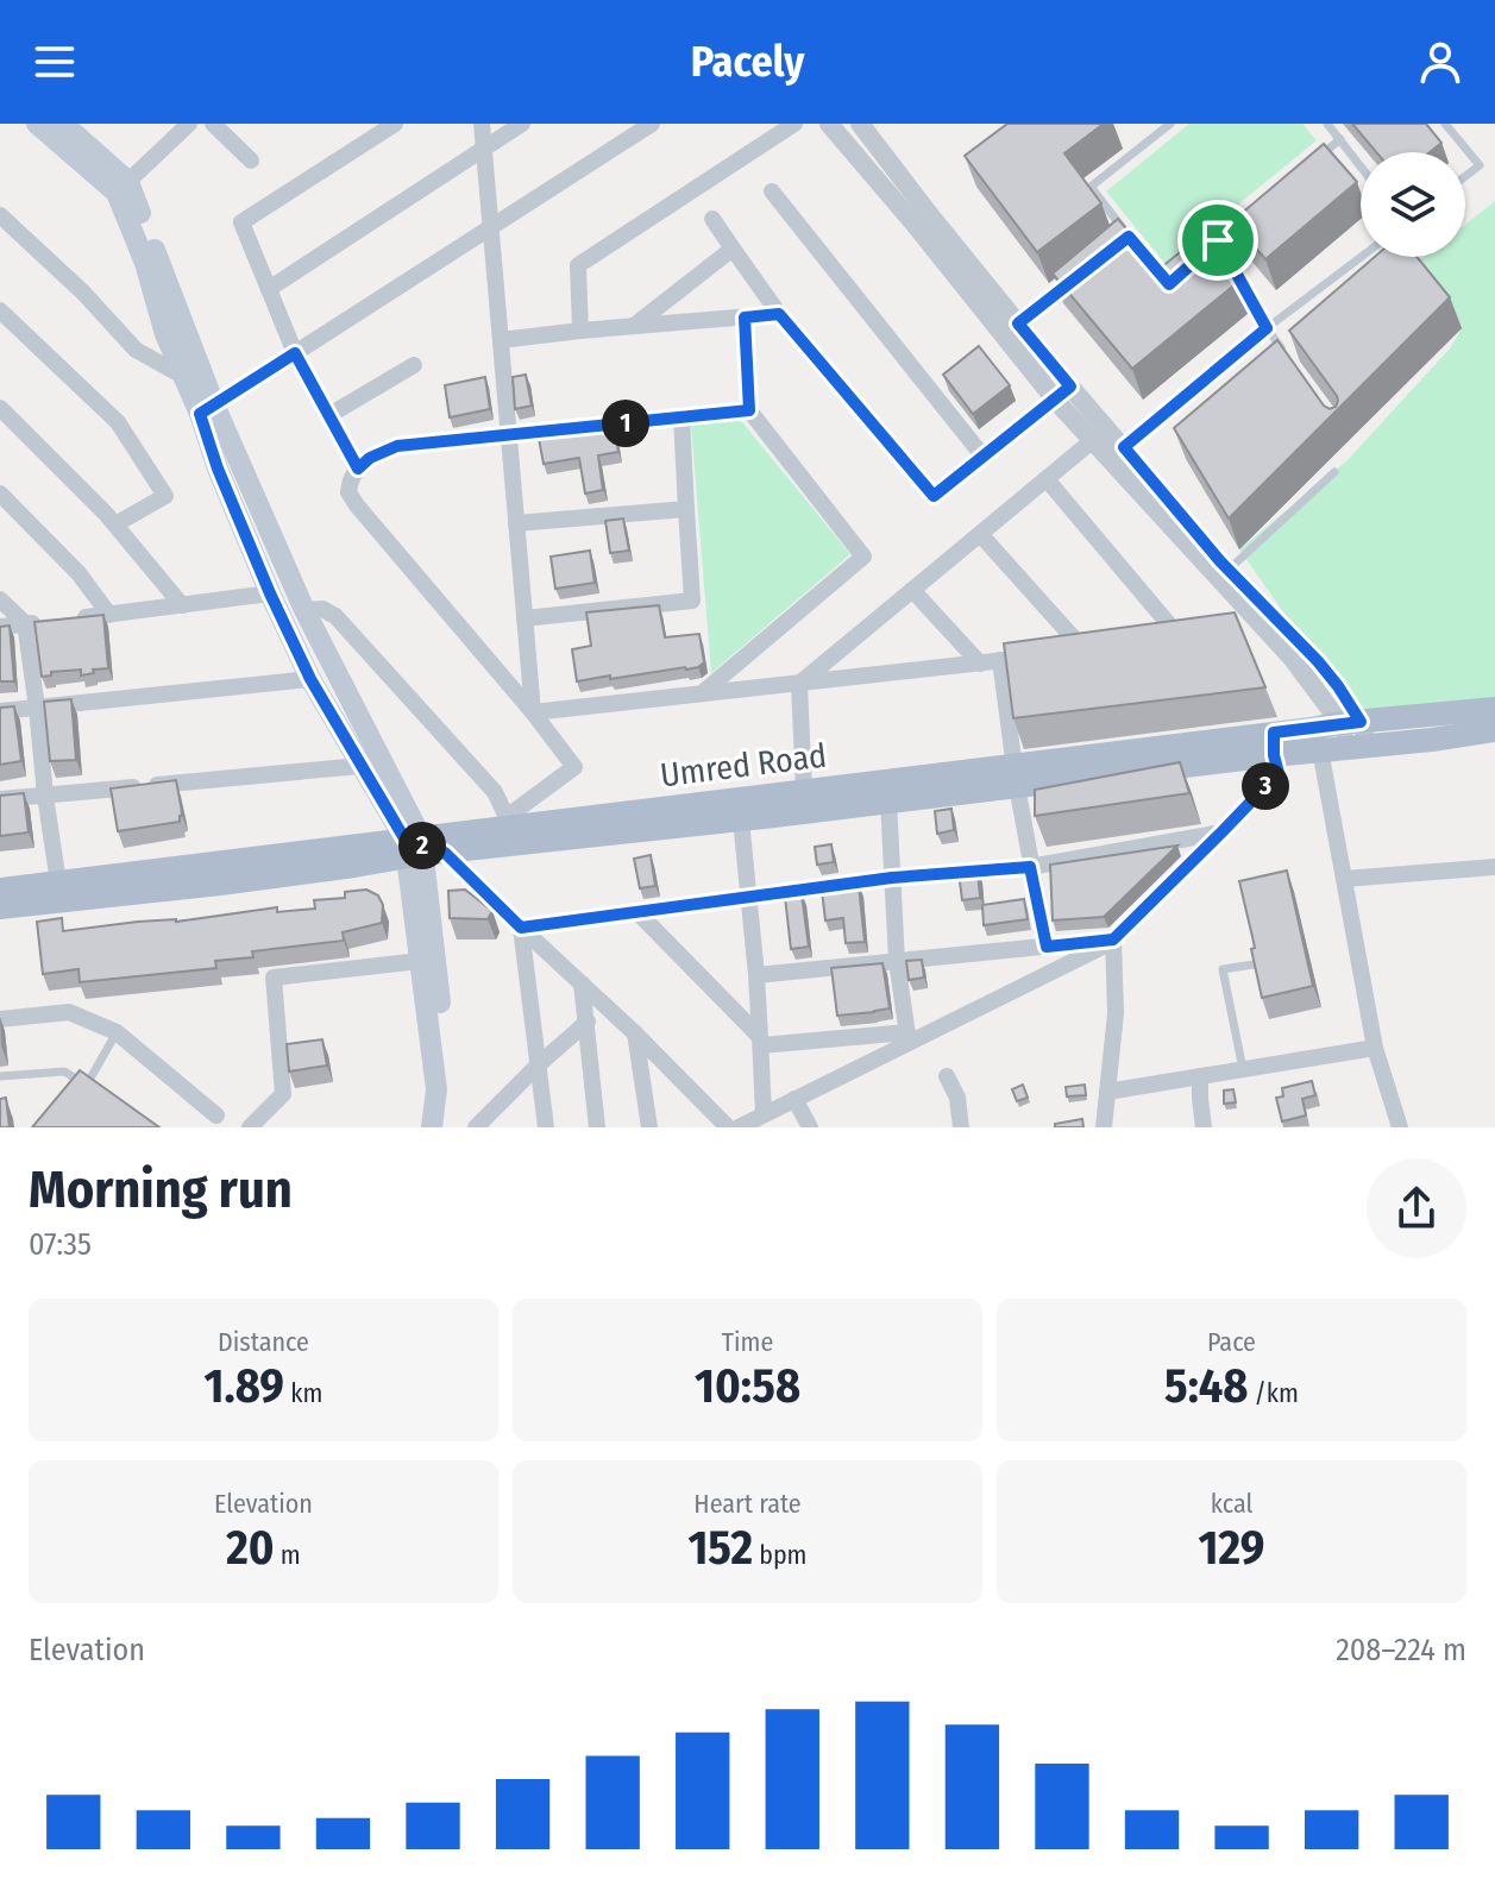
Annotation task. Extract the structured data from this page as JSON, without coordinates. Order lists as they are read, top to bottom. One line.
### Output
{"streets":{"main road":["Umred Road"]},"page":{"header":"Pacely","pins":["1","3","2"],"heading":["Morning run","07:35"],"stats":[["Distance","1.89 km"],["Time","10:58"],["Pace","5:48 /km"],["Elevation","20 m"],["Heart rate","152 bpm"],["kcal","129"]],"chart":["Elevation","208–224 m"]}}
